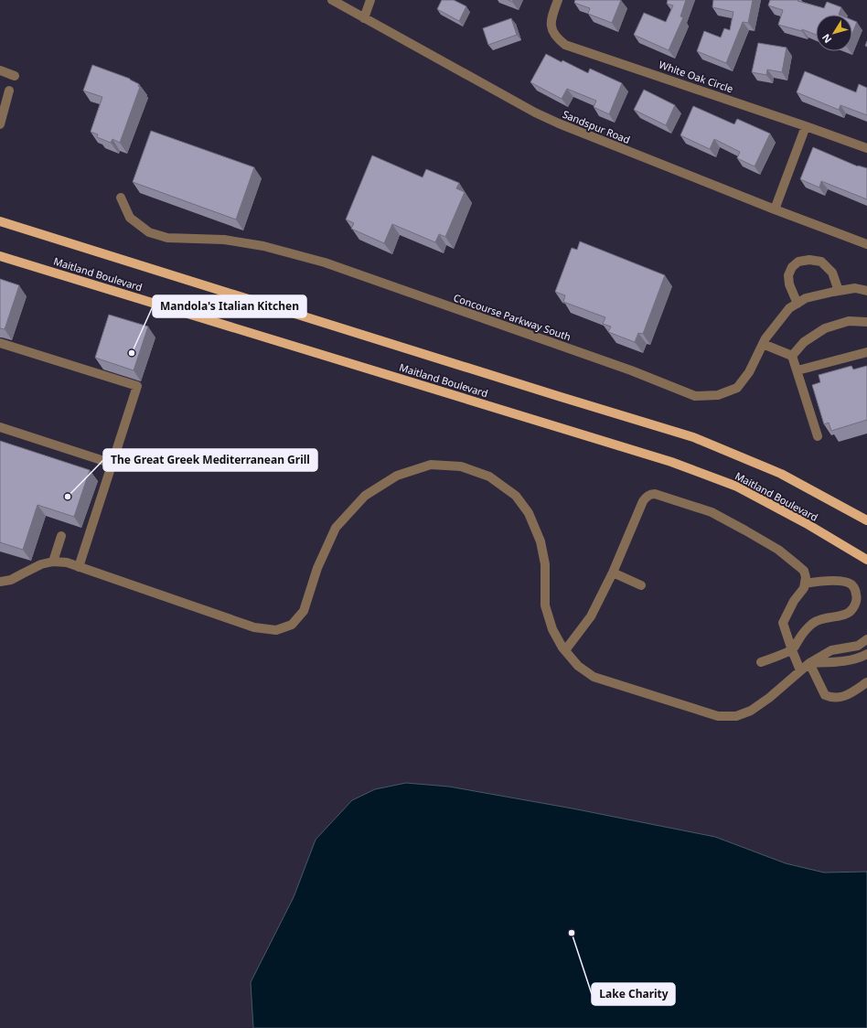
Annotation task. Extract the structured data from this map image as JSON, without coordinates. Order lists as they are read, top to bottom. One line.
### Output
{"streets":{"main road":["Maitland Boulevard"],"street":["White Oak Circle","Sandspur Road","Concourse Parkway South"]},"places":["Mandola's Italian Kitchen","The Great Greek Mediterranean Grill","Lake Charity"],"north":"bottom left"}
